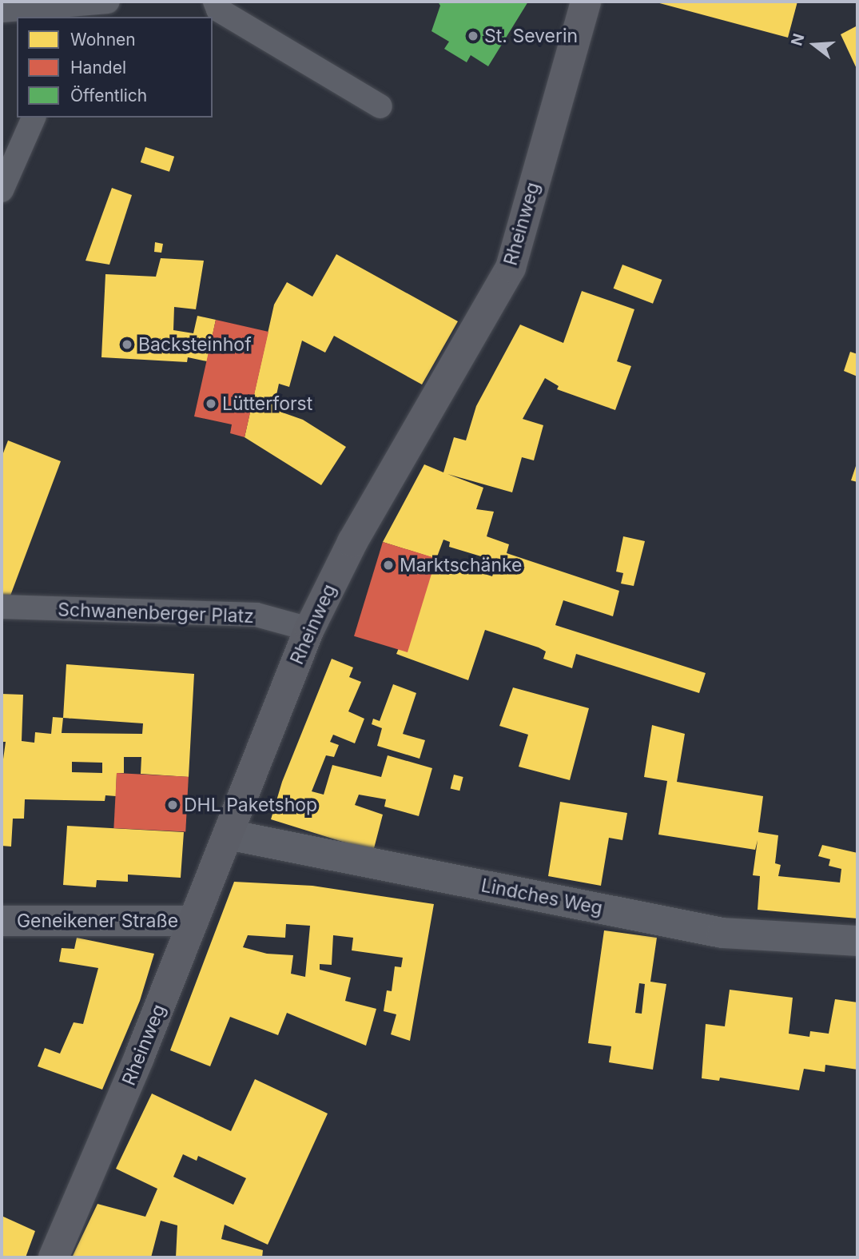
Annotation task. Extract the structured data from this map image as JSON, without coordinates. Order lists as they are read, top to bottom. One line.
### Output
{"streets":{"main road":["Rheinweg"],"street":["Lindches Weg","Geneikener Straße"],"lane":["Schwanenberger Platz"]},"crossings":[["Rheinweg","Schwanenberger Platz"],["Rheinweg","Lindches Weg"],["Rheinweg","Geneikener Straße"]],"places":["St. Severin","Backsteinhof","Lütterforst","Marktschänke","DHL Paketshop"],"legend":["Wohnen","Handel","Öffentlich"],"north":"left"}
